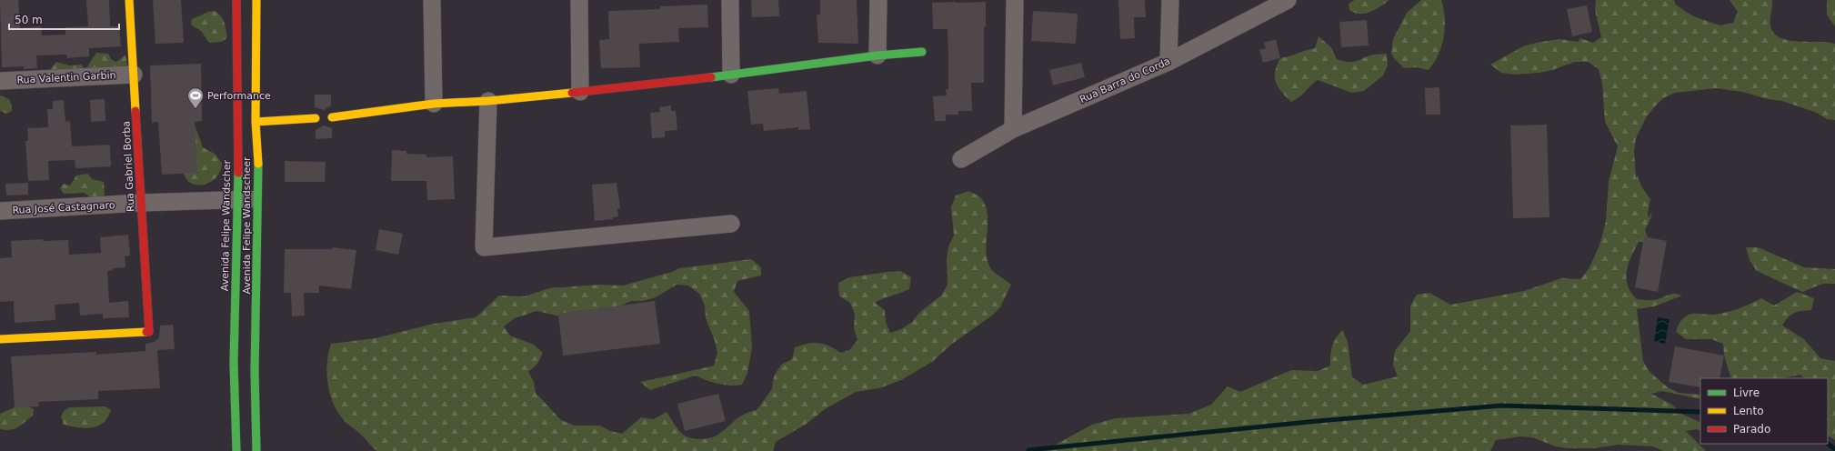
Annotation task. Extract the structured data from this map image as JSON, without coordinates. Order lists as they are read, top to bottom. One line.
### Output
{"streets":{"street":["Rua Valentin Garbin","Rua Barra do Corda","Rua Gabriel Borba","Rua José Castagnaro","Avenida Felipe Wandscher","Avenida Felipe Wandscheer"]},"crossings":[["Rua Valentin Garbin","Rua Gabriel Borba"],["Rua Gabriel Borba","Rua José Castagnaro"],["Rua José Castagnaro","Avenida Felipe Wandscher"],["Rua José Castagnaro","Avenida Felipe Wandscheer"]],"places":{"sports":["Performance"]},"legend":["Livre","Lento","Parado"],"scale_bar":"50 m"}
